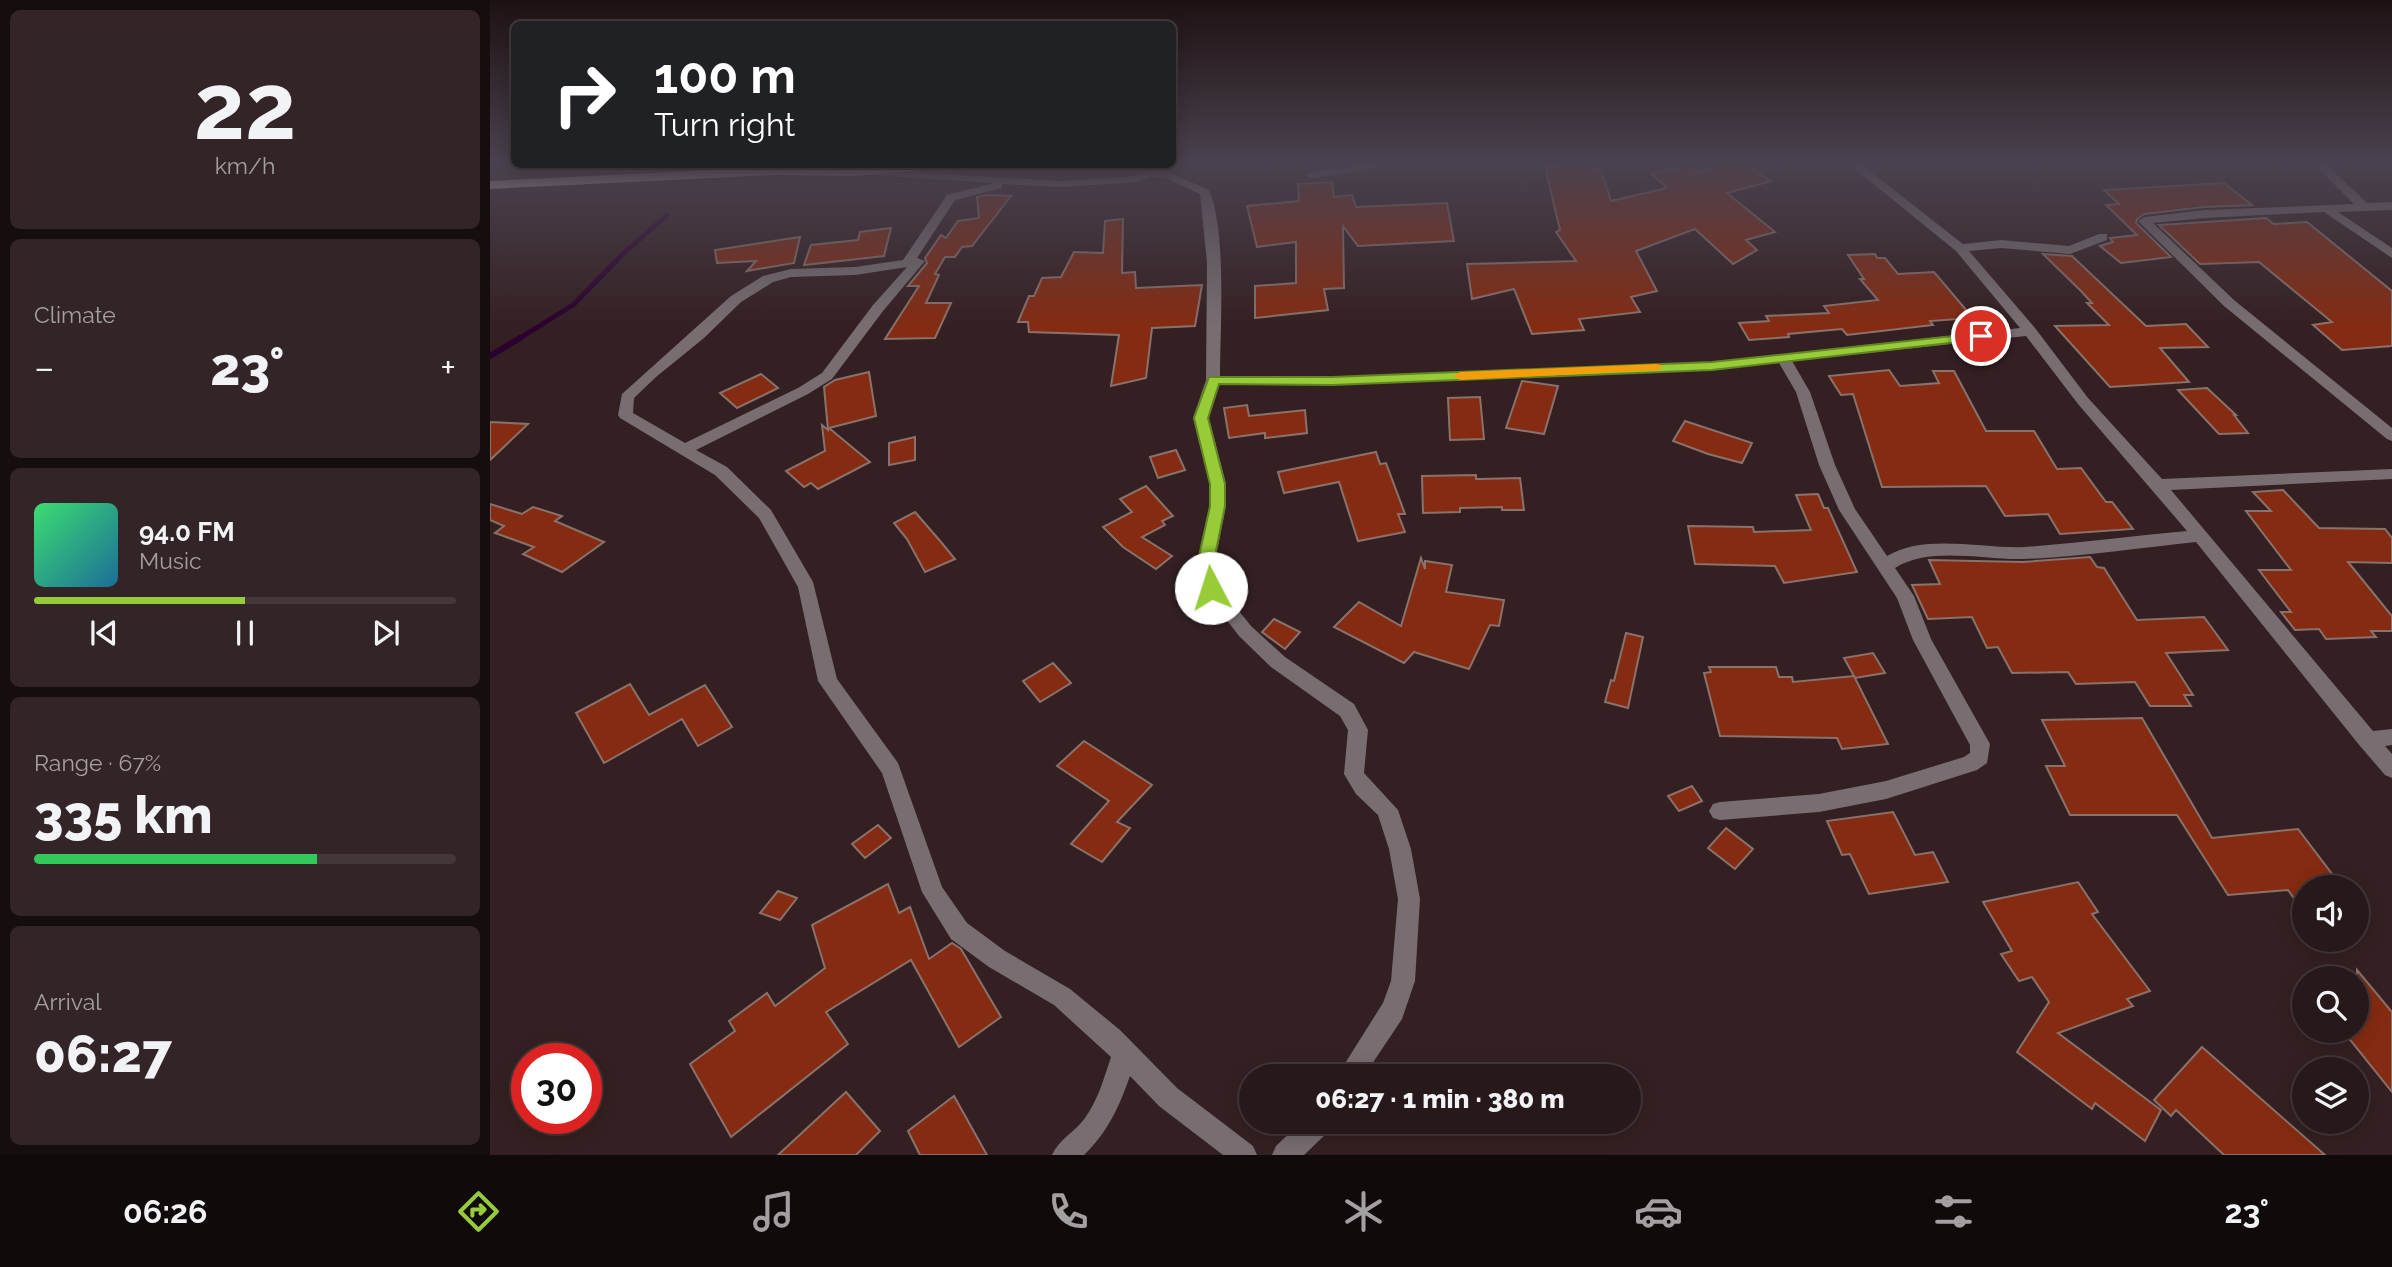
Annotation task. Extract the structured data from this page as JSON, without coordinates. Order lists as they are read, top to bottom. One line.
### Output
{"page":{"tile":[["22","km/h"],"Climate",["Range · 67%","335 km"],["Arrival","06:27"]],"turn":["100 m","Turn right"],"heat":["−","23°","+"],"song":["94.0 FM","Music"],"limit":"30","trip":"06:27 · 1 min · 380 m","tabs":["06:26","23°"]}}
